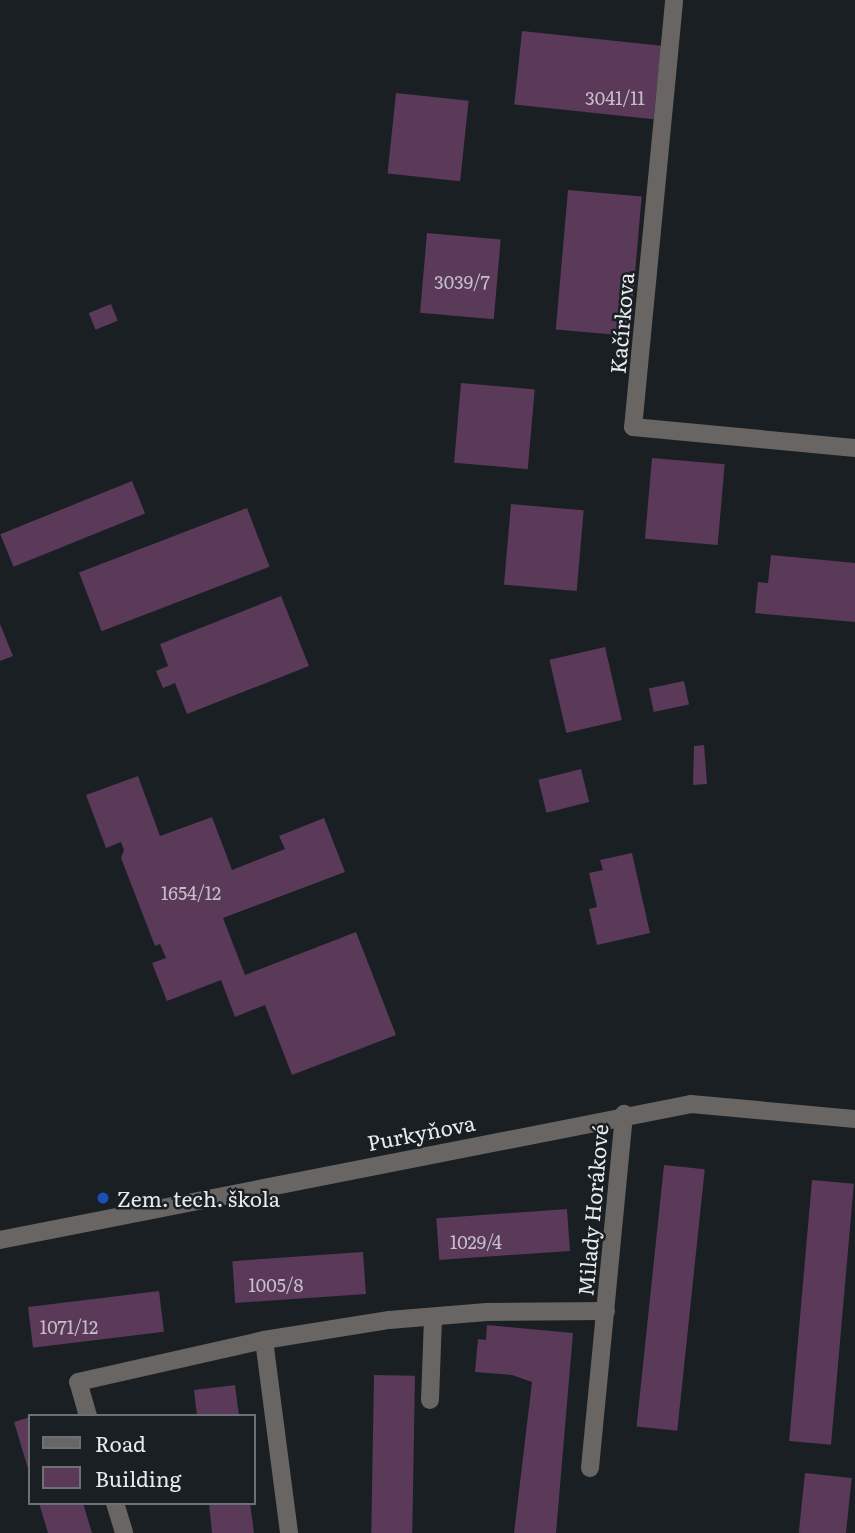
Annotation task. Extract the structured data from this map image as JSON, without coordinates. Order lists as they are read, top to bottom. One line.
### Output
{"streets":{"street":["Kačírkova","Purkyňova","Milady Horákové"]},"crossings":[["Purkyňova","Milady Horákové"]],"places":["Zem. tech. škola"],"house_numbers":["3041/11","3039/7","1654/12","1029/4","1005/8","1071/12"],"legend":["Road","Building"]}
